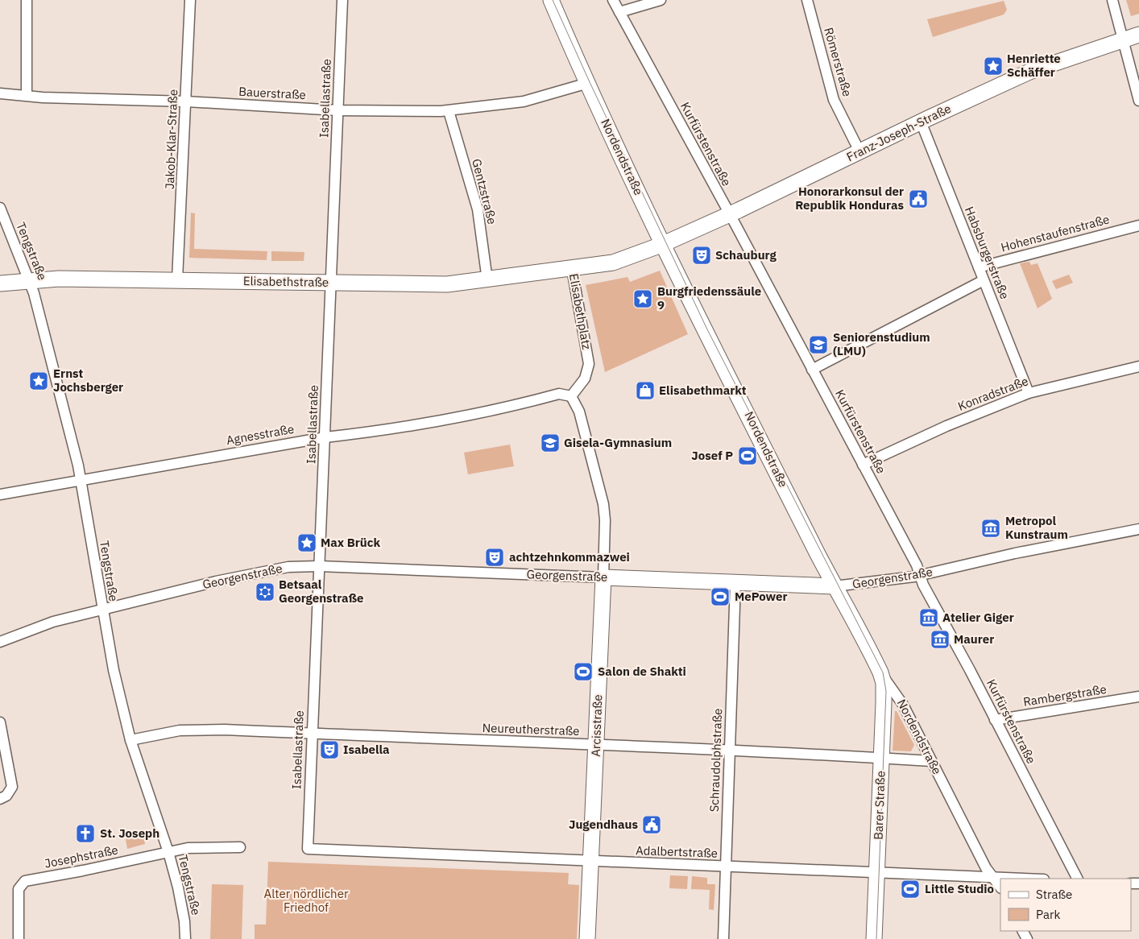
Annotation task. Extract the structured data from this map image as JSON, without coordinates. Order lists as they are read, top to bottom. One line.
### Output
{"streets":{"main road":["Franz-Joseph-Straße","Nordendstraße","Elisabethstraße","Elisabethplatz","Georgenstraße","Arcisstraße","Barer Straße"],"street":["Römerstraße","Bauerstraße","Isabellastraße","Jakob-Klar-Straße","Kurfürstenstraße","Gentzstraße","Hohenstaufenstraße","Tengstraße","Habsburgerstraße","Konradstraße","Agnesstraße","Rambergstraße","Neureutherstraße","Schraudolphstraße","Adalbertstraße","Josephstraße"]},"crossings":[["Römerstraße","Franz-Joseph-Straße"],["Bauerstraße","Isabellastraße"],["Bauerstraße","Jakob-Klar-Straße"],["Bauerstraße","Nordendstraße"],["Bauerstraße","Gentzstraße"],["Isabellastraße","Elisabethstraße"],["Isabellastraße","Agnesstraße"],["Isabellastraße","Georgenstraße"],["Isabellastraße","Neureutherstraße"],["Isabellastraße","Adalbertstraße"],["Franz-Joseph-Straße","Kurfürstenstraße"],["Franz-Joseph-Straße","Nordendstraße"],["Franz-Joseph-Straße","Habsburgerstraße"],["Franz-Joseph-Straße","Elisabethplatz"],["Jakob-Klar-Straße","Elisabethstraße"],["Kurfürstenstraße","Konradstraße"],["Kurfürstenstraße","Georgenstraße"],["Kurfürstenstraße","Rambergstraße"],["Nordendstraße","Elisabethplatz"],["Nordendstraße","Georgenstraße"],["Nordendstraße","Neureutherstraße"],["Nordendstraße","Barer Straße"],["Nordendstraße","Adalbertstraße"],["Gentzstraße","Elisabethstraße"],["Hohenstaufenstraße","Habsburgerstraße"],["Tengstraße","Elisabethstraße"],["Tengstraße","Agnesstraße"],["Tengstraße","Georgenstraße"],["Tengstraße","Neureutherstraße"],["Tengstraße","Josephstraße"],["Habsburgerstraße","Konradstraße"],["Elisabethstraße","Elisabethplatz"],["Elisabethplatz","Agnesstraße"],["Elisabethplatz","Arcisstraße"],["Agnesstraße","Arcisstraße"],["Georgenstraße","Arcisstraße"],["Georgenstraße","Schraudolphstraße"],["Arcisstraße","Neureutherstraße"],["Arcisstraße","Adalbertstraße"],["Neureutherstraße","Schraudolphstraße"],["Neureutherstraße","Barer Straße"],["Schraudolphstraße","Adalbertstraße"],["Barer Straße","Adalbertstraße"]],"parks":["Alter nördlicher Friedhof"],"places":{"place":["Henriette Schäffer","Burgfriedenssäule 9","Ernst Jochsberger","Max Brück"],"public building":["Honorarkonsul der Republik Honduras","Jugendhaus"],"theatre":["Schauburg","achtzehnkommazwei","Isabella"],"school or university":["Seniorenstudium (LMU)","Gisela-Gymnasium"],"shop":["Elisabethmarkt"],"sports":["Josef P","MePower","Salon de Shakti","Little Studio"],"museum":["Metropol Kunstraum","Atelier Giger","Maurer"],"synagogue":["Betsaal Georgenstraße"],"church":["St. Joseph"]},"legend":["Straße","Park"]}
